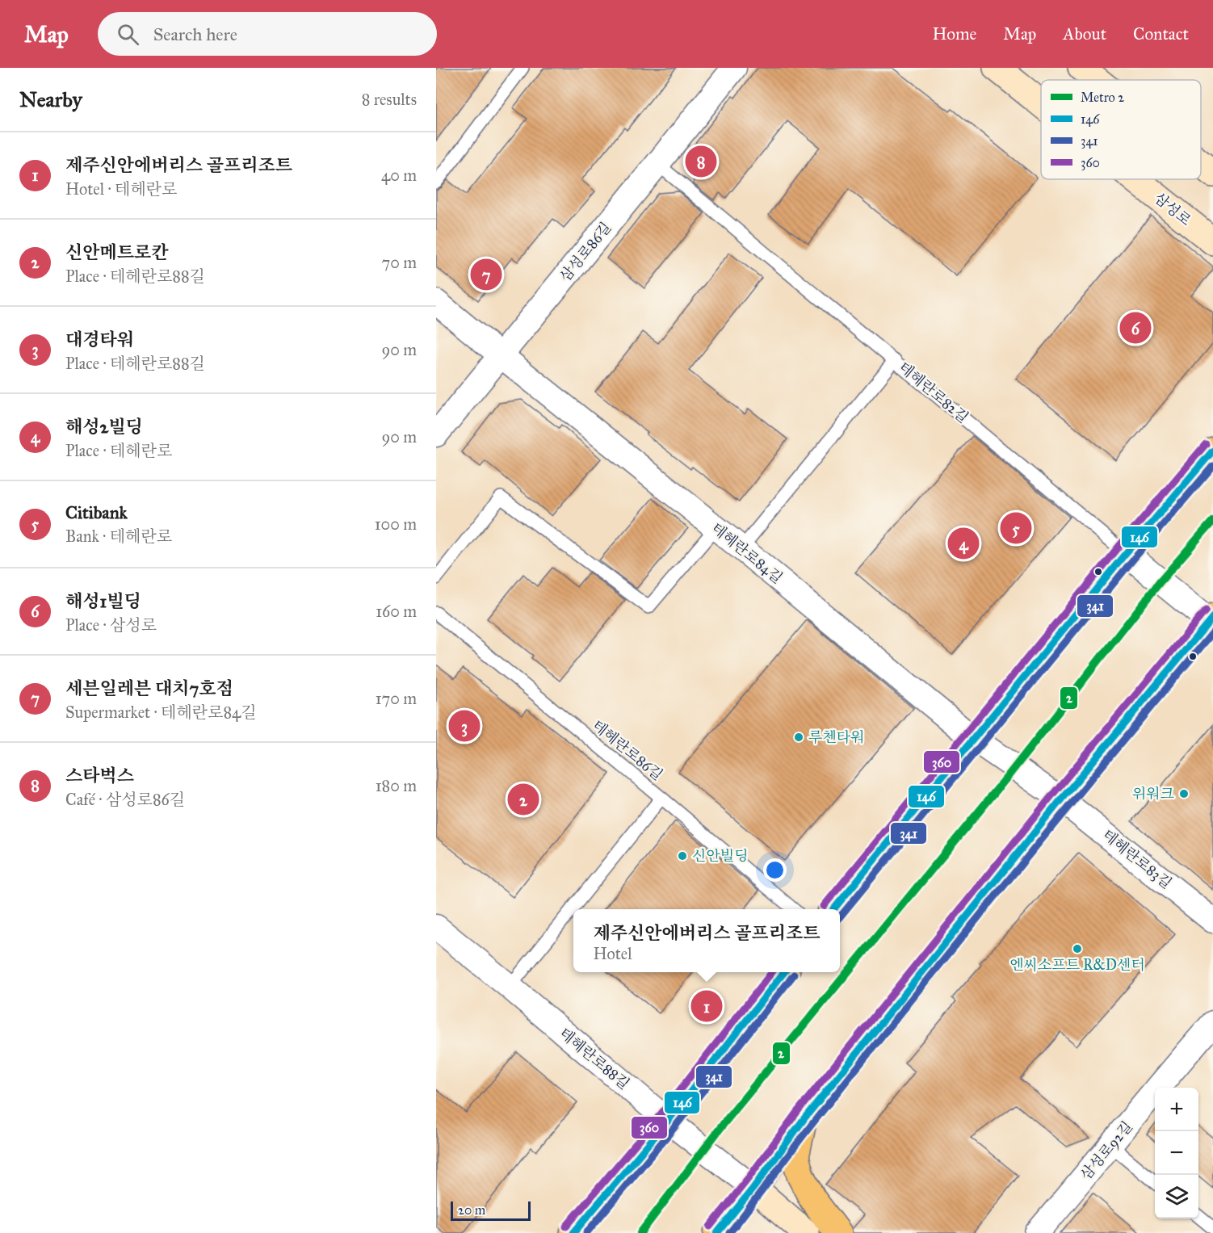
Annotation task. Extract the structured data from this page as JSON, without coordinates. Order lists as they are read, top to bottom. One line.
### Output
{"streets":{"main road":["삼성로"],"street":["삼성로86길","테헤란로82길","테헤란로84길","테헤란로83길","테헤란로88길","삼성로92길"],"lane":["테헤란로86길"]},"crossings":[["삼성로86길","테헤란로82길"],["삼성로86길","테헤란로84길"],["테헤란로84길","테헤란로83길"]],"places":["루첸타워","위워크","신안빌딩","엔씨소프트 R&D센터"],"lines":["transit line 360","transit line 146","transit line 341","metro line 2"],"legend":["Metro 2","146","341","360"],"scale_bar":"20 m","page":{"header":"Map","search":"Search here","nav":["Home","Map","About","Contact"],"heading":["Nearby","8 results"],"list":[{"mark":"1","name":"제주신안에버리스 골프리조트","note":"Hotel · 테헤란로","value":"40 m"},{"mark":"2","name":"신안메트로칸","note":"Place · 테헤란로88길","value":"70 m"},{"mark":"3","name":"대경타워","note":"Place · 테헤란로88길","value":"90 m"},{"mark":"4","name":"해성2빌딩","note":"Place · 테헤란로","value":"90 m"},{"mark":"5","name":"Citibank","note":"Bank · 테헤란로","value":"100 m"},{"mark":"6","name":"해성1빌딩","note":"Place · 삼성로","value":"160 m"},{"mark":"7","name":"세븐일레븐 대치7호점","note":"Supermarket · 테헤란로84길","value":"170 m"},{"mark":"8","name":"스타벅스","note":"Café · 삼성로86길","value":"180 m"}],"pins":["8","7","6","5","4","3","2","1"],"popup":["제주신안에버리스 골프리조트","Hotel"],"map_buttons":["+","−"],"scale":"20 m"}}
